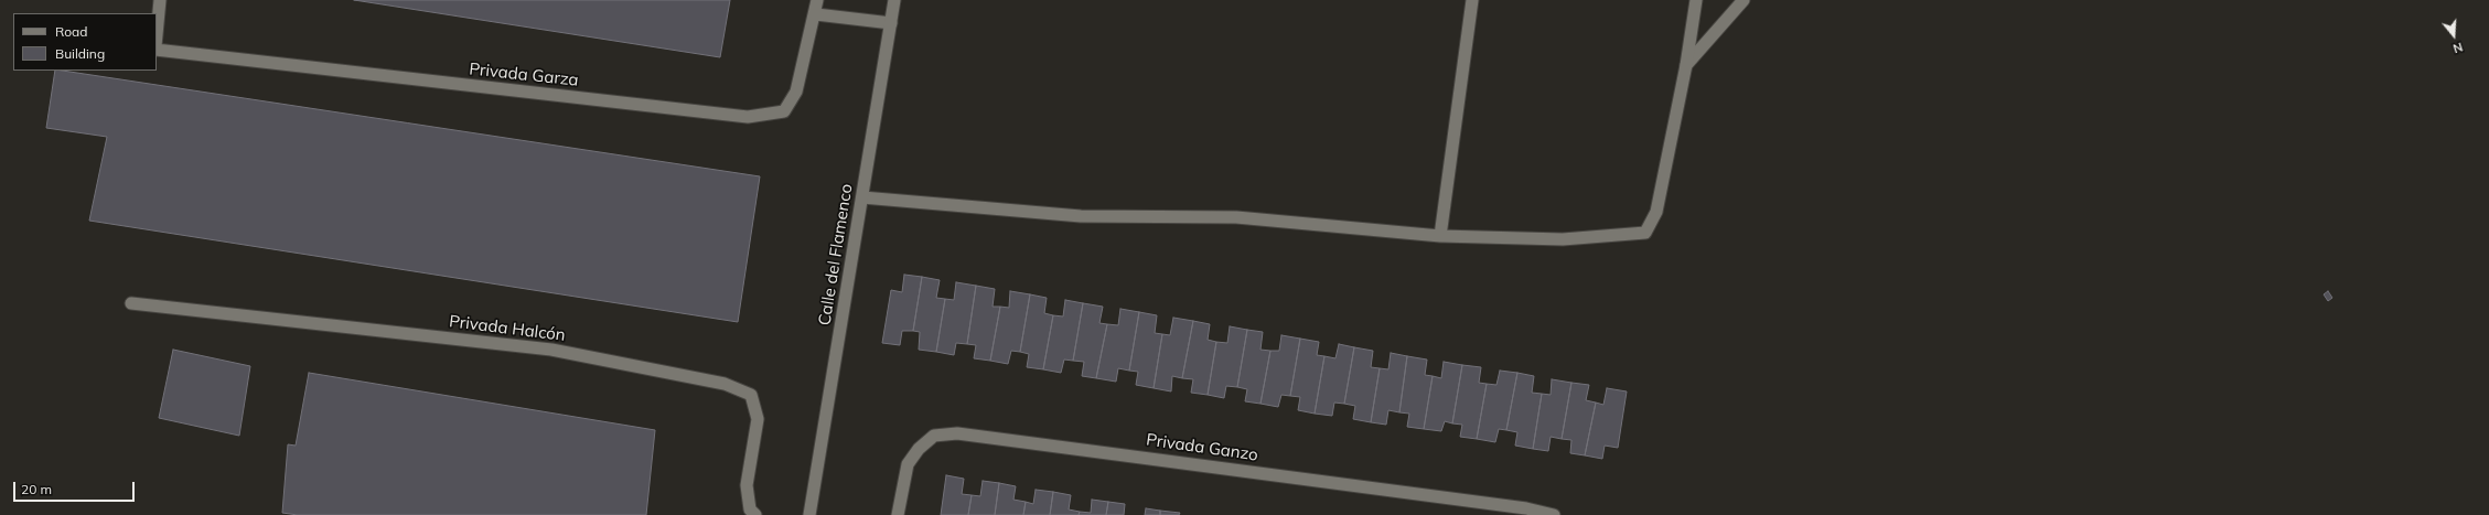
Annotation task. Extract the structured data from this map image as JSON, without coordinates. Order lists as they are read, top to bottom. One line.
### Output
{"streets":{"street":["Privada Garza","Calle del Flamenco","Privada Halcón","Privada Ganzo"]},"legend":["Road","Building"],"scale_bar":"20 m","north":"bottom"}
